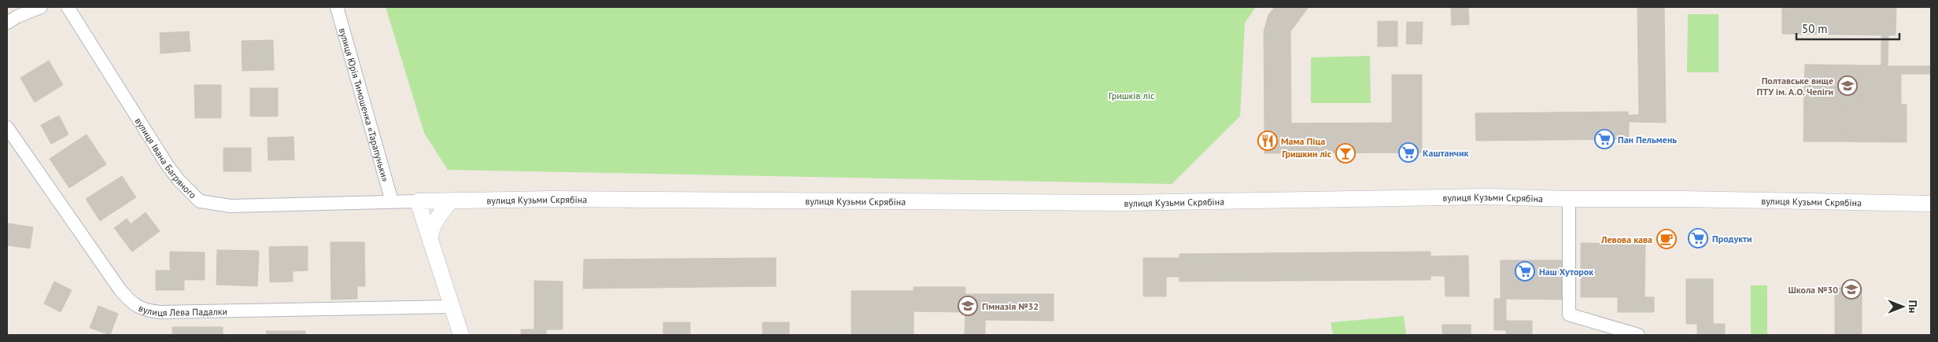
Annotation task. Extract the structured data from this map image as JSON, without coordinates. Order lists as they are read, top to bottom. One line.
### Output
{"streets":{"street":["вулиця Юрія Тимошенка «Тарапуньки»","вулиця Івана Багряного","вулиця Кузьми Скрябіна","вулиця Лева Падалки"]},"crossings":[["вулиця Юрія Тимошенка «Тарапуньки»","вулиця Івана Багряного"],["вулиця Івана Багряного","вулиця Кузьми Скрябіна"]],"parks":["Гришків ліс"],"places":{"school or university":["Полтавське вище ПТУ ім. А.О. Чепіги","Школа №30","Гімназія №32"],"supermarket":["Пан Пельмень","Каштанчик","Продукти","Наш Хуторок"],"restaurant":["Мама Піца"],"bar":["Гришкин ліс"],"cafe":["Левова кава"]},"scale_bar":"50 m","north":"right"}
